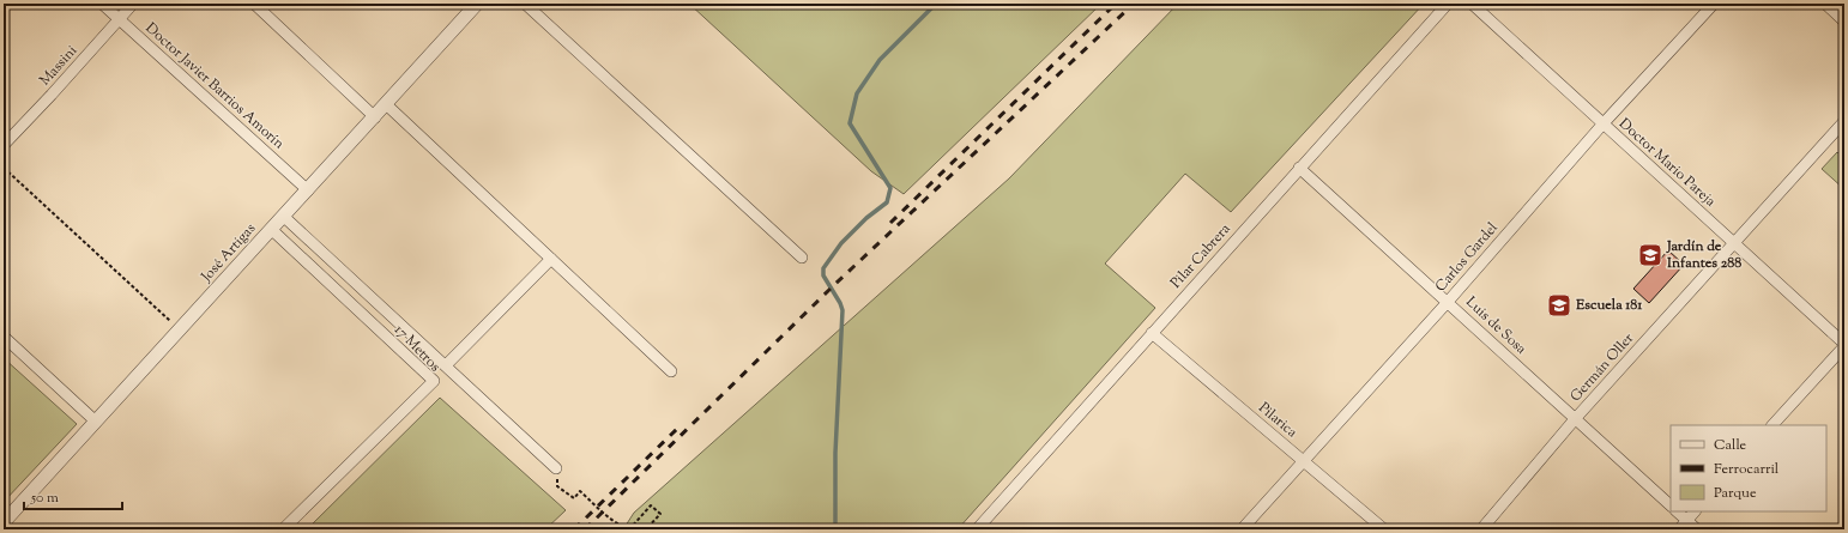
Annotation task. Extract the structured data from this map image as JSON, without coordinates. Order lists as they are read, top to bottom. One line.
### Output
{"streets":{"street":["Massini","Doctor Javier Barrios Amorín","Doctor Mario Pareja","José Artigas","Pilar Cabrera","Carlos Gardel","Luis de Sosa","17 Metros","Germán Oller","Pilarica"]},"crossings":[["Massini","Doctor Javier Barrios Amorín"],["Doctor Javier Barrios Amorín","José Artigas"],["Doctor Mario Pareja","Carlos Gardel"],["Doctor Mario Pareja","Germán Oller"],["José Artigas","17 Metros"],["Pilar Cabrera","Luis de Sosa"],["Pilar Cabrera","Pilarica"],["Carlos Gardel","Luis de Sosa"],["Carlos Gardel","Pilarica"],["Luis de Sosa","Germán Oller"]],"places":{"school or university":["Jardín de Infantes 288","Escuela 181"]},"legend":["Calle","Ferrocarril","Parque"],"scale_bar":"50 m"}
